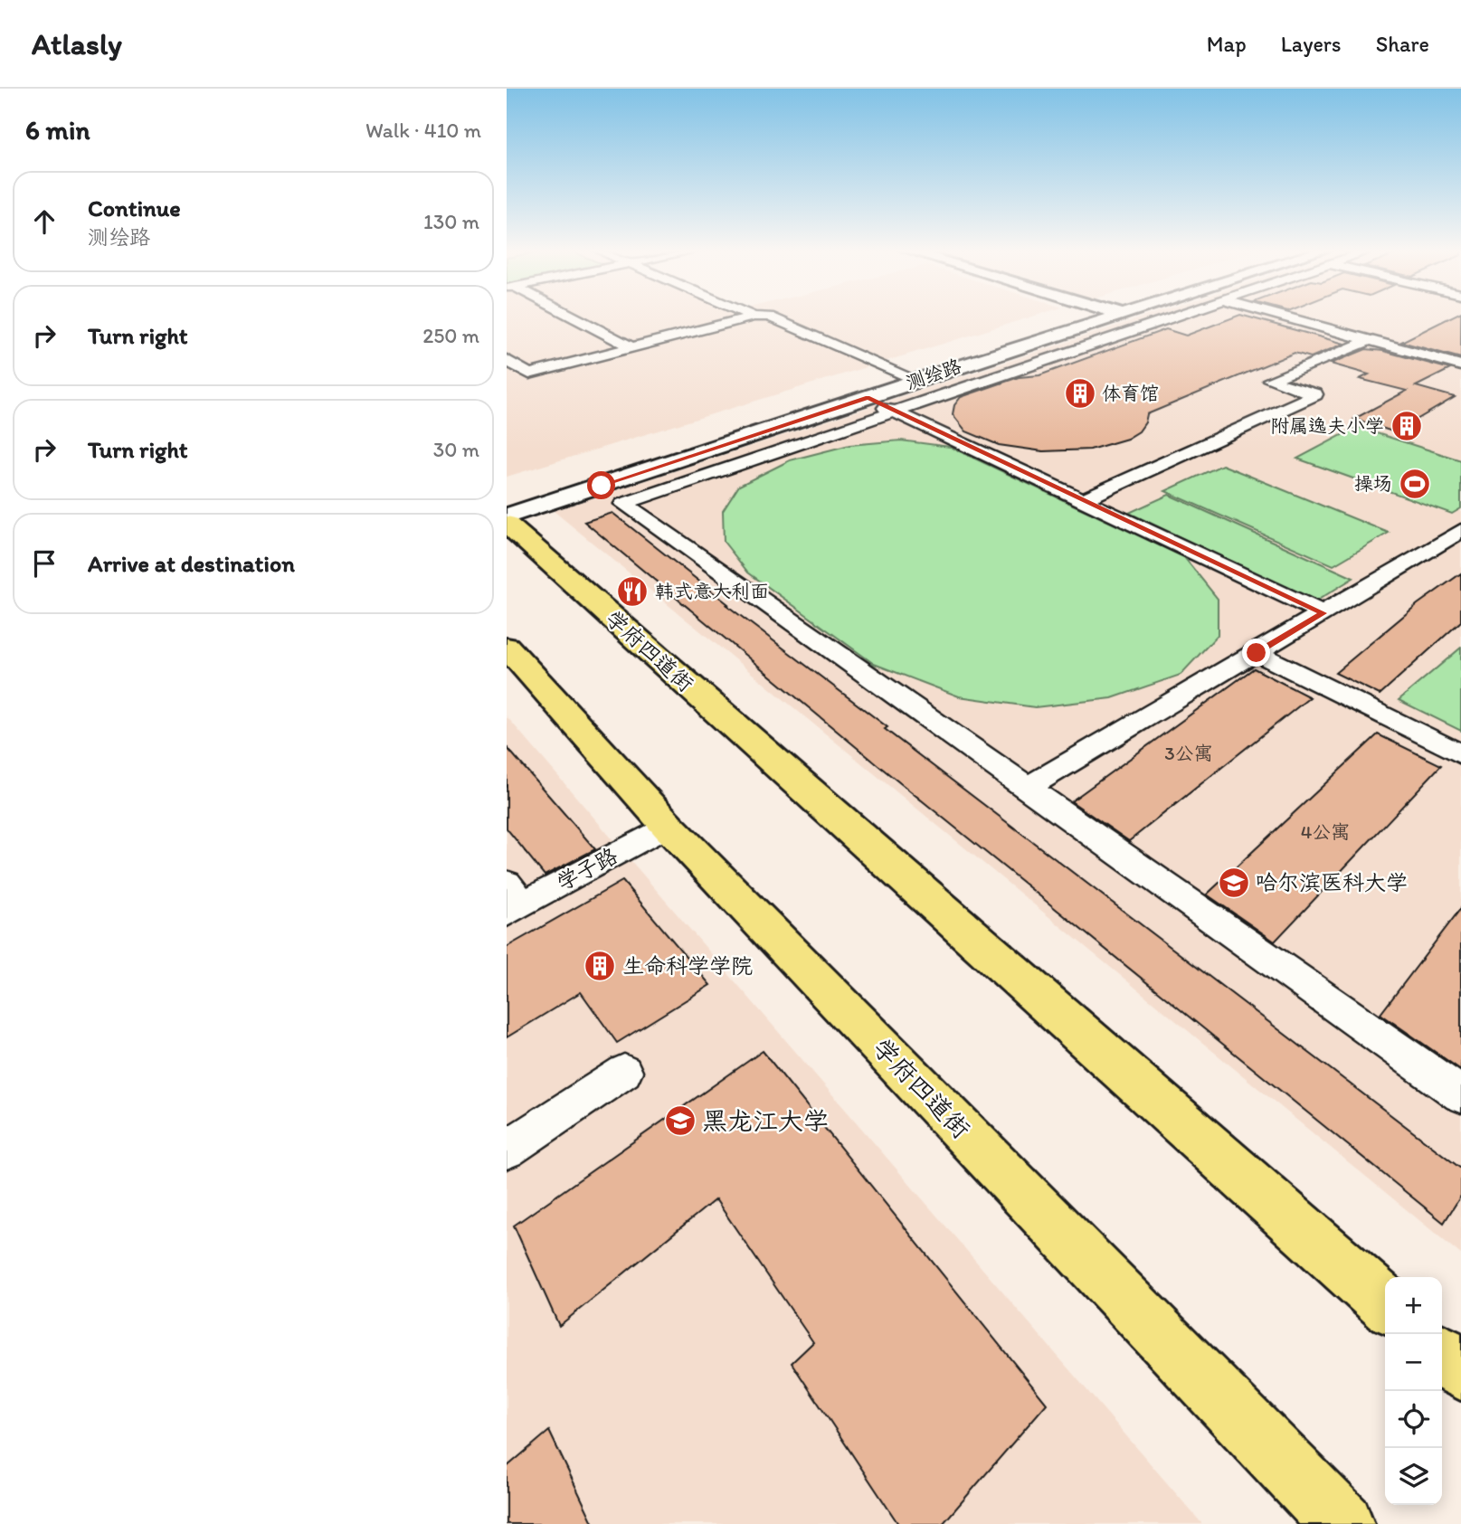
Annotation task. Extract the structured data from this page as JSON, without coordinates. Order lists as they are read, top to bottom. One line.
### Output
{"streets":{"main road":["测绘路","学府四道街"],"street":["学子路"]},"crossings":[["学府四道街","学子路"]],"places":{"building":["体育馆","附属逸夫小学","生命科学学院"],"sports":["操场"],"restaurant":["韩式意大利面"],"school or university":["哈尔滨医科大学","黑龙江大学"]},"house_numbers":["3公寓","4公寓"],"page":{"header":"Atlasly","nav":["Map","Layers","Share"],"heading":["6 min","Walk · 410 m"],"list":[["Continue","测绘路","130 m"],["Turn right","250 m"],["Turn right","30 m"],"Arrive at destination"],"map_buttons":["+","−"]}}
